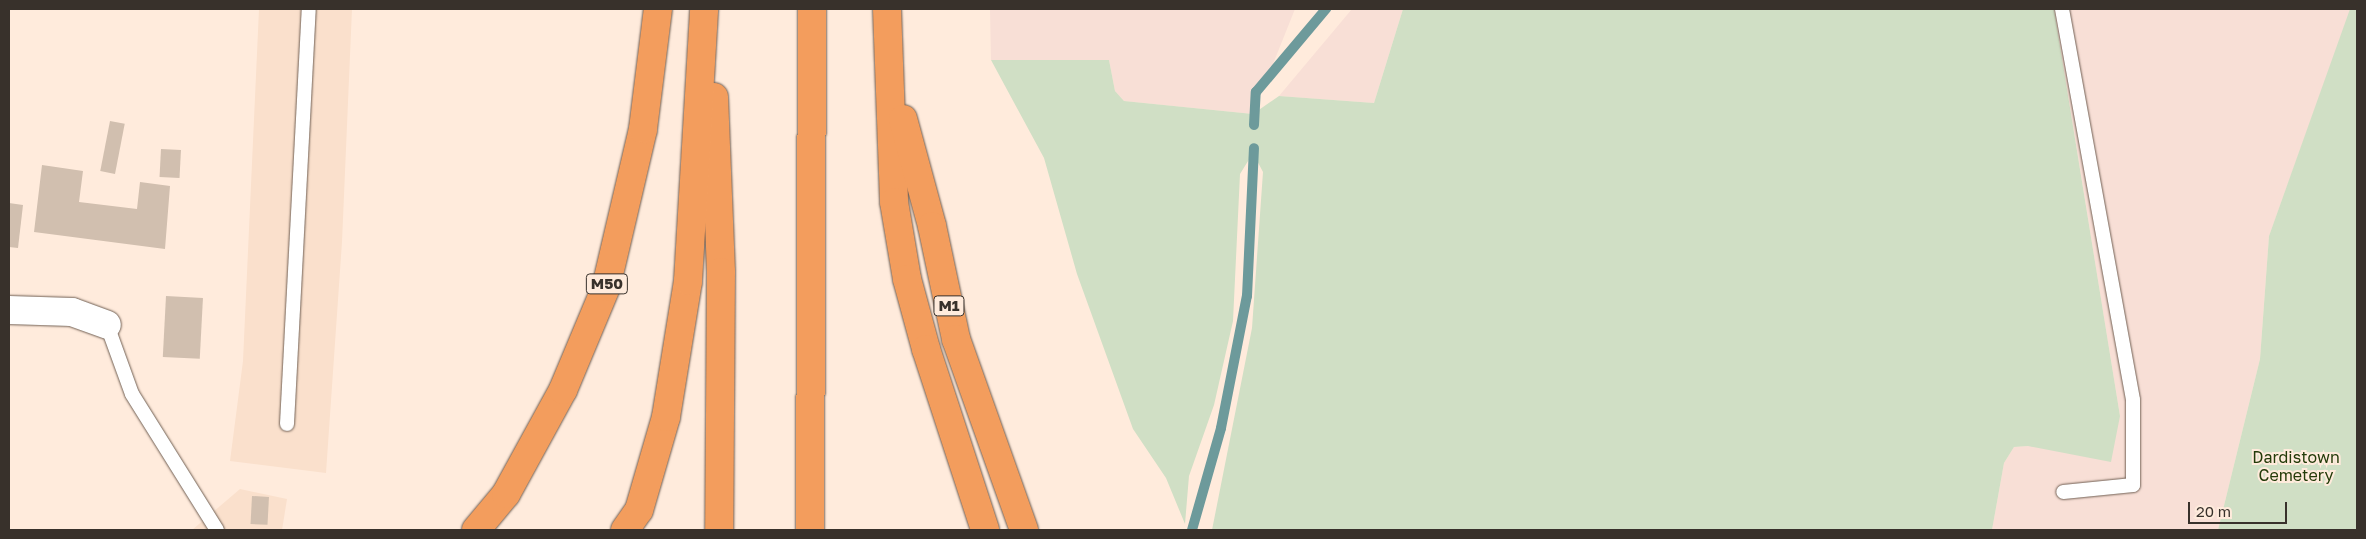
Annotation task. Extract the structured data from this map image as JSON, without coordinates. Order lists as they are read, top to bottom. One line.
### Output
{"streets":{"highway":["M50","M1"]},"parks":["Dardistown Cemetery"],"scale_bar":"20 m"}
